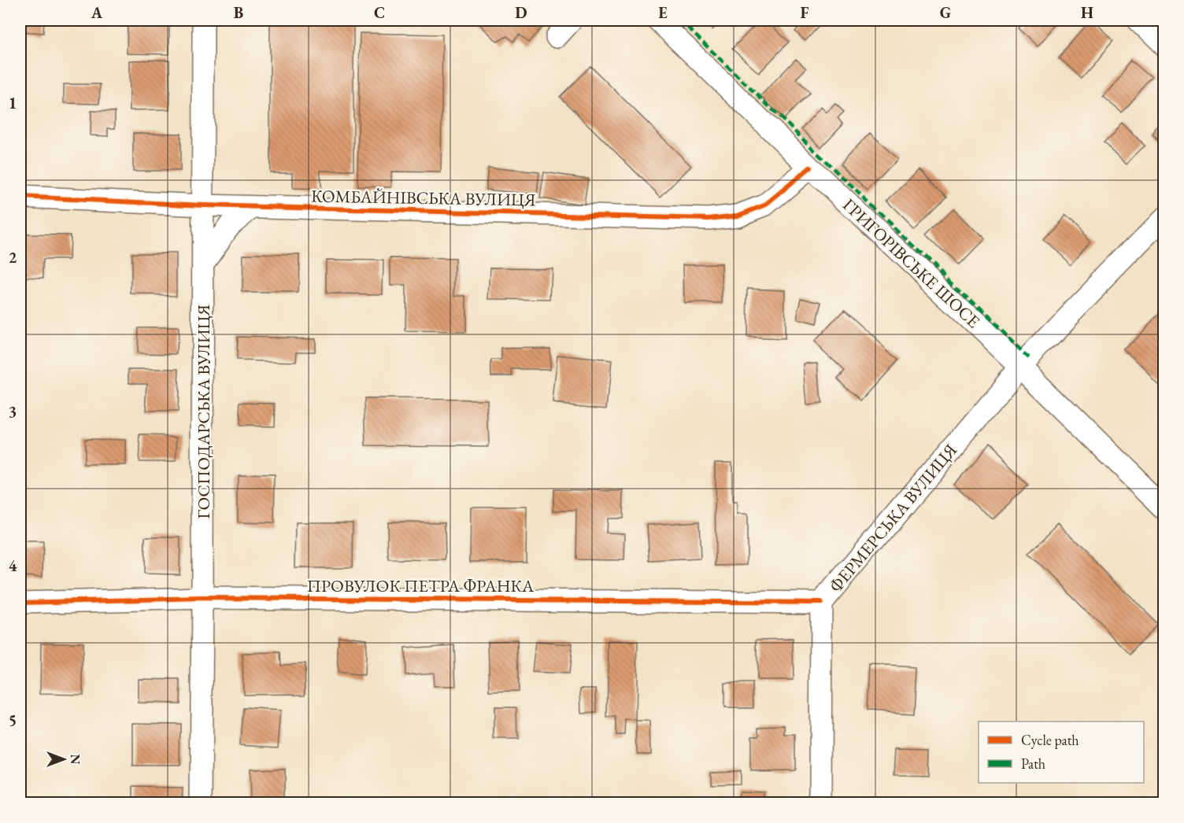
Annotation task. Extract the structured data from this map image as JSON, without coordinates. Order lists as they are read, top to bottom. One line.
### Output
{"streets":{"street":["КОМБАЙНІВСЬКА ВУЛИЦЯ","ГРИГОРІВСЬКЕ ШОСЕ","ГОСПОДАРСЬКА ВУЛИЦЯ","ФЕРМЕРСЬКА ВУЛИЦЯ","ПРОВУЛОК ПЕТРА ФРАНКА"]},"crossings":[["КОМБАЙНІВСЬКА ВУЛИЦЯ","ГРИГОРІВСЬКЕ ШОСЕ"],["КОМБАЙНІВСЬКА ВУЛИЦЯ","ГОСПОДАРСЬКА ВУЛИЦЯ"],["ГРИГОРІВСЬКЕ ШОСЕ","ФЕРМЕРСЬКА ВУЛИЦЯ"],["ГОСПОДАРСЬКА ВУЛИЦЯ","ПРОВУЛОК ПЕТРА ФРАНКА"],["ФЕРМЕРСЬКА ВУЛИЦЯ","ПРОВУЛОК ПЕТРА ФРАНКА"]],"legend":["Cycle path","Path"],"north":"right","grid":{"columns":["A","B","C","D","E","F","G","H"],"rows":["1","2","3","4","5"]}}
